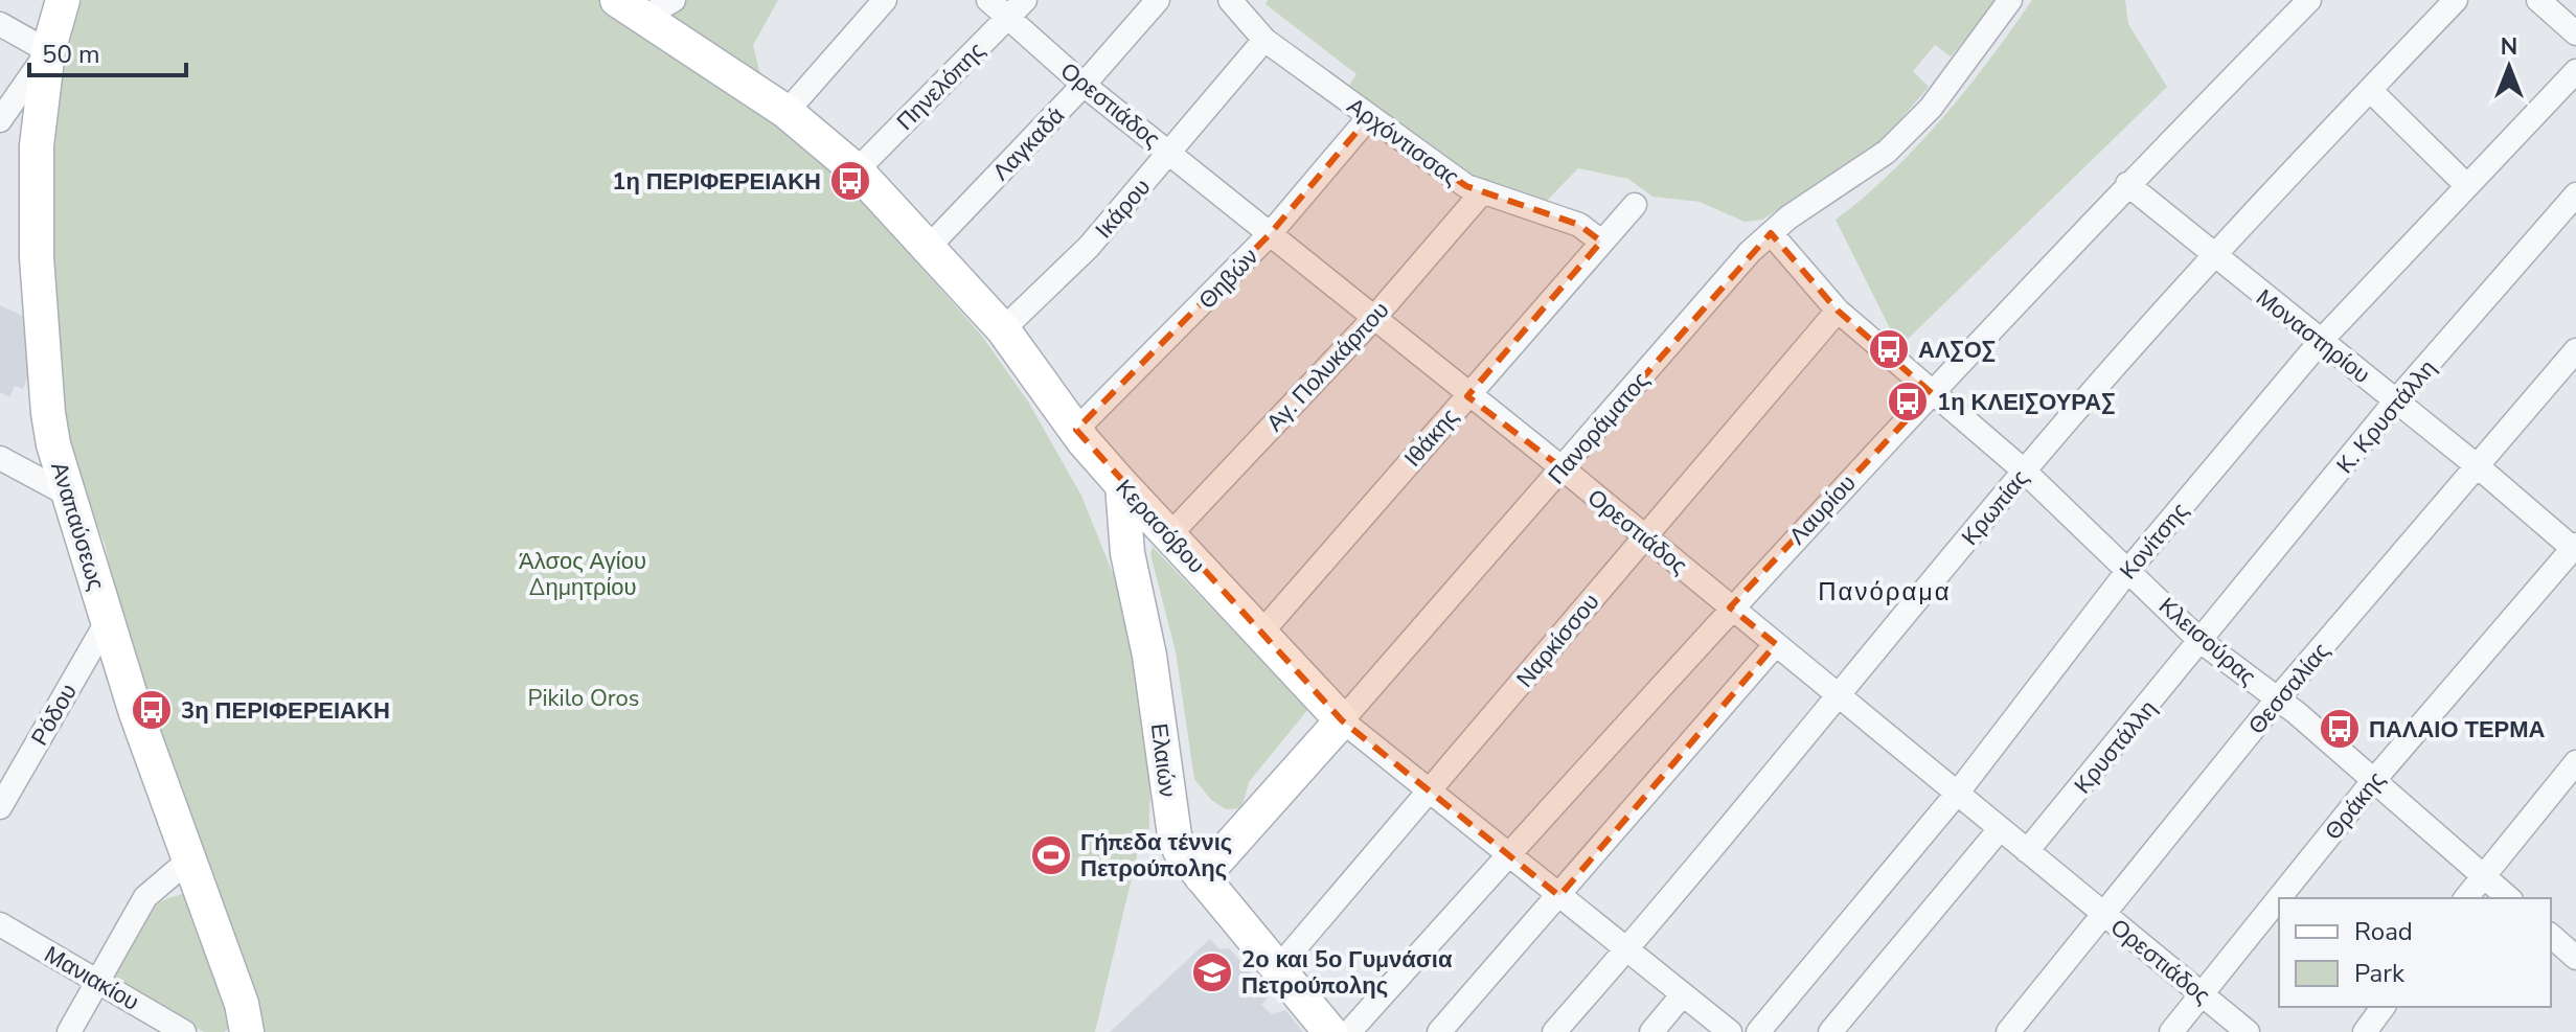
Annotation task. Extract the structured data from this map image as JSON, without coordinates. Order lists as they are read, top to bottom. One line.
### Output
{"streets":{"street":["Πηνελόπης","Ορεστιάδος","Αρχόντισσας","Λαγκαδά","Ικάρου","Θηβών","Μοναστηρίου","Αγ. Πολυκάρπου","Κ. Κρυστάλλη","Πανοράματος","Ιθάκης","Κρωπίας","Λαυρίου","Αναπαύσεως","Κερασόβου","Κονίτσης","Ναρκίσσου","Κλεισούρας","Θεσσαλίας","Ρόδου","Κρυστάλλη","Ελαιών","Θράκης","Μανιακίου"]},"crossings":[["Πηνελόπης","Ορεστιάδος"],["Πηνελόπης","Κερασόβου"],["Ορεστιάδος","Λαγκαδά"],["Ορεστιάδος","Ικάρου"],["Ορεστιάδος","Θηβών"],["Ορεστιάδος","Αγ. Πολυκάρπου"],["Ορεστιάδος","Πανοράματος"],["Ορεστιάδος","Ιθάκης"],["Ορεστιάδος","Κρωπίας"],["Ορεστιάδος","Λαυρίου"],["Ορεστιάδος","Κονίτσης"],["Ορεστιάδος","Ναρκίσσου"],["Ορεστιάδος","Θεσσαλίας"],["Ορεστιάδος","Κρυστάλλη"],["Ορεστιάδος","Θράκης"],["Αρχόντισσας","Ικάρου"],["Αρχόντισσας","Θηβών"],["Αρχόντισσας","Αγ. Πολυκάρπου"],["Αρχόντισσας","Ιθάκης"],["Λαγκαδά","Κερασόβου"],["Ικάρου","Κερασόβου"],["Θηβών","Κερασόβου"],["Μοναστηρίου","Κ. Κρυστάλλη"],["Μοναστηρίου","Κρωπίας"],["Μοναστηρίου","Λαυρίου"],["Μοναστηρίου","Κονίτσης"],["Μοναστηρίου","Θεσσαλίας"],["Μοναστηρίου","Θράκης"],["Αγ. Πολυκάρπου","Κερασόβου"],["Κ. Κρυστάλλη","Κλεισούρας"],["Κ. Κρυστάλλη","Κρυστάλλη"],["Πανοράματος","Κερασόβου"],["Πανοράματος","Κλεισούρας"],["Πανοράματος","Ελαιών"],["Ιθάκης","Κερασόβου"],["Κρωπίας","Κερασόβου"],["Κρωπίας","Κλεισούρας"],["Λαυρίου","Κερασόβου"],["Λαυρίου","Κλεισούρας"],["Αναπαύσεως","Ρόδου"],["Κερασόβου","Ναρκίσσου"],["Κερασόβου","Ελαιών"],["Κονίτσης","Κλεισούρας"],["Ναρκίσσου","Κλεισούρας"],["Ναρκίσσου","Ελαιών"],["Κλεισούρας","Θεσσαλίας"],["Κλεισούρας","Κρυστάλλη"],["Κλεισούρας","Θράκης"]],"districts":["Πανόραμα"],"parks":["Άλσος Αγίου Δημητρίου","Pikilo Oros"],"places":{"bus stop":["1η ΠΕΡΙΦΕΡΕΙΑΚΗ","ΑΛΣΟΣ","1η ΚΛΕΙΣΟΥΡΑΣ","3η ΠΕΡΙΦΕΡΕΙΑΚΗ","ΠΑΛΑΙΟ ΤΕΡΜΑ"],"sports":["Γήπεδα τέννις Πετρούπολης"],"school or university":["2ο και 5ο Γυμνάσια Πετρούπολης"]},"legend":["Road","Park"],"scale_bar":"50 m","north":"top"}
